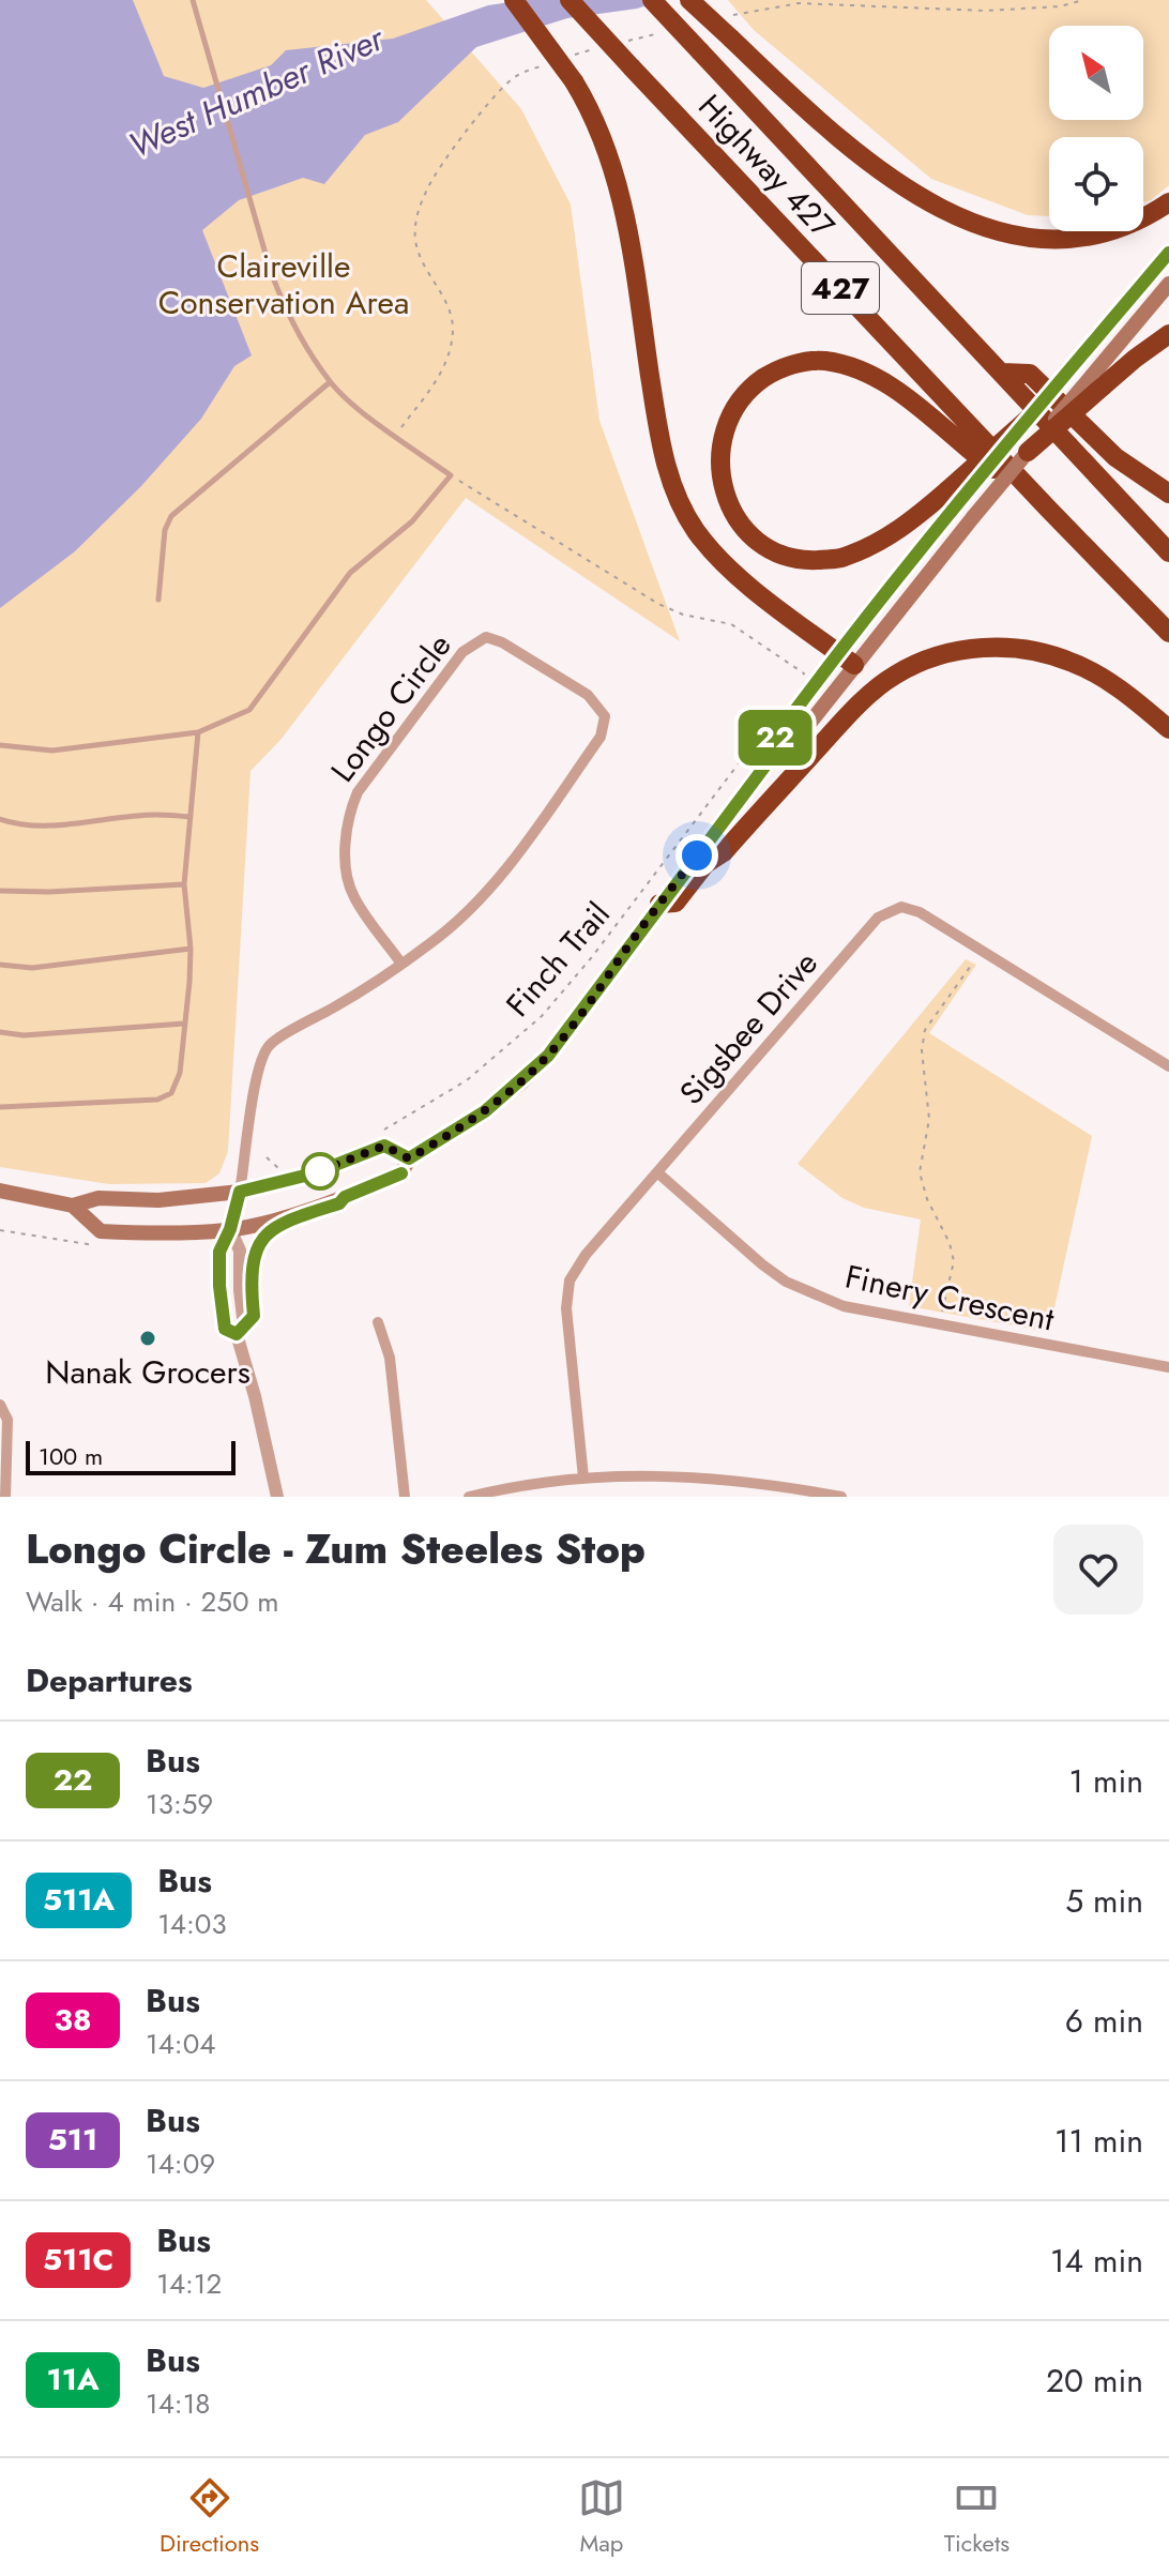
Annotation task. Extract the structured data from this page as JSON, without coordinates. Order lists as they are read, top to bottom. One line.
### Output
{"streets":{"highway":["Highway 427","427"],"street":["Longo Circle","Sigsbee Drive","Finery Crescent"],"path":["Finch Trail"]},"crossings":[["Sigsbee Drive","Finery Crescent"]],"water":["West Humber River"],"parks":["Claireville Conservation Area"],"places":["Nanak Grocers"],"lines":["bus line 22"],"scale_bar":"100 m","north":"top left","page":{"on_map":"22","scale":"100 m","heading":[["Longo Circle - Zum Steeles Stop","Walk · 4 min · 250 m"],"Departures"],"list":[{"mark":"22","name":"Bus","note":"13:59","value":"1 min"},{"mark":"511A","name":"Bus","note":"14:03","value":"5 min"},{"mark":"38","name":"Bus","note":"14:04","value":"6 min"},{"mark":"511","name":"Bus","note":"14:09","value":"11 min"},{"mark":"511C","name":"Bus","note":"14:12","value":"14 min"},{"mark":"11A","name":"Bus","note":"14:18","value":"20 min"}],"tabs":["Directions","Map","Tickets"]}}
